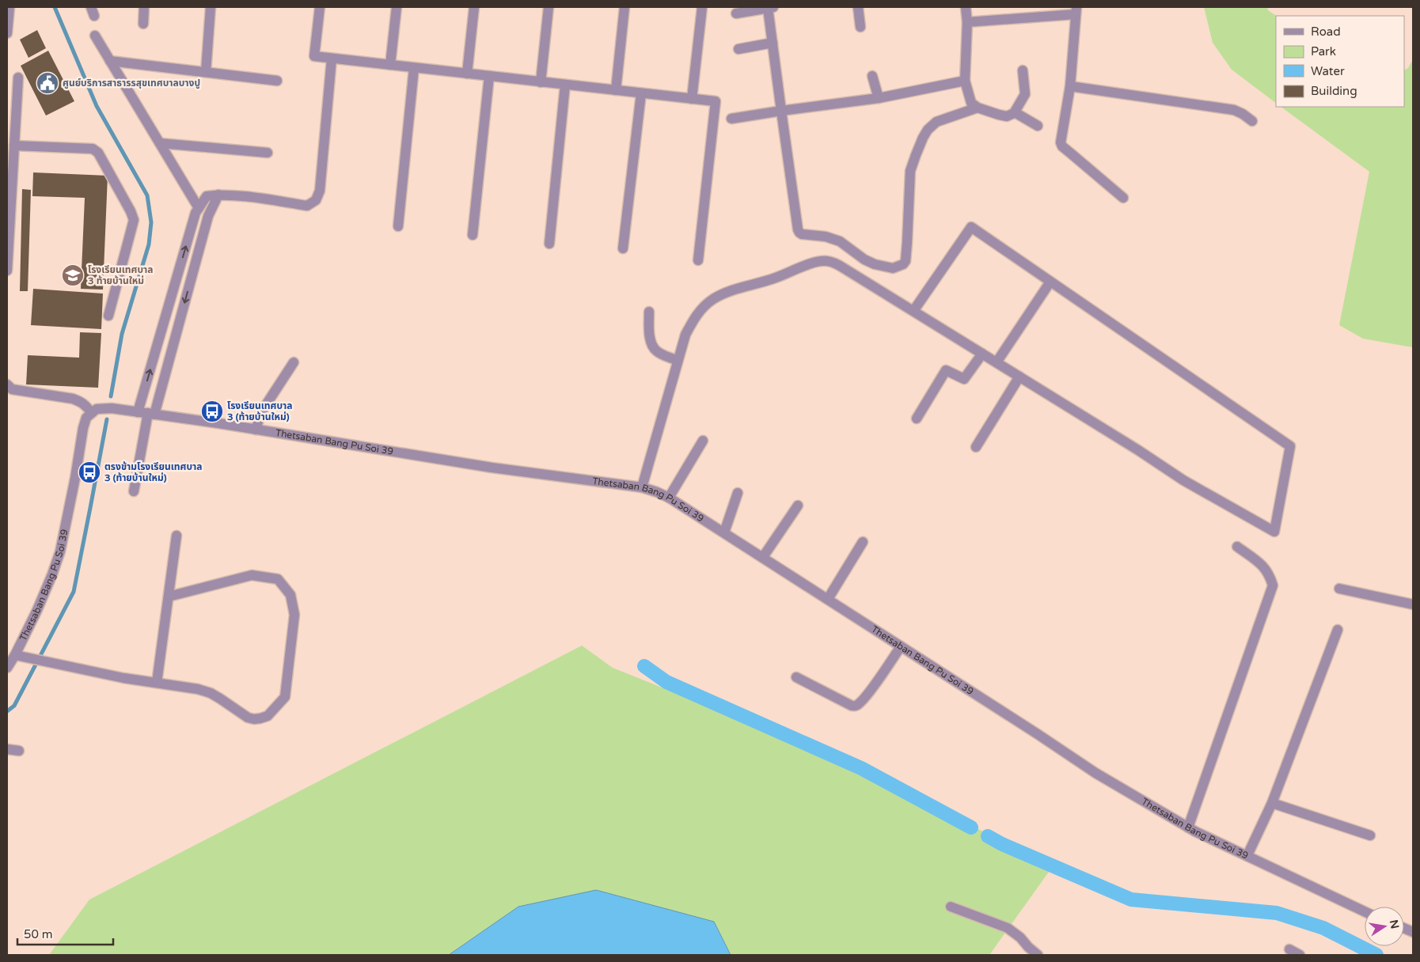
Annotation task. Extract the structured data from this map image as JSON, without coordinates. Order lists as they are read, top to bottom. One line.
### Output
{"streets":{"street":["Thetsaban Bang Pu Soi 39"]},"places":{"public building":["ศูนย์บริการสาธารรสุขเทศบาลบางปู"],"school or university":["โรงเรียนเทศบาล 3 ท้ายบ้านใหม่"],"bus stop":["โรงเรียนเทศบาล 3 (ท้ายบ้านใหม่)","ตรงข้ามโรงเรียนเทศบาล 3 (ท้ายบ้านใหม่)"]},"legend":["Road","Park","Water","Building"],"scale_bar":"50 m","north":"right"}
